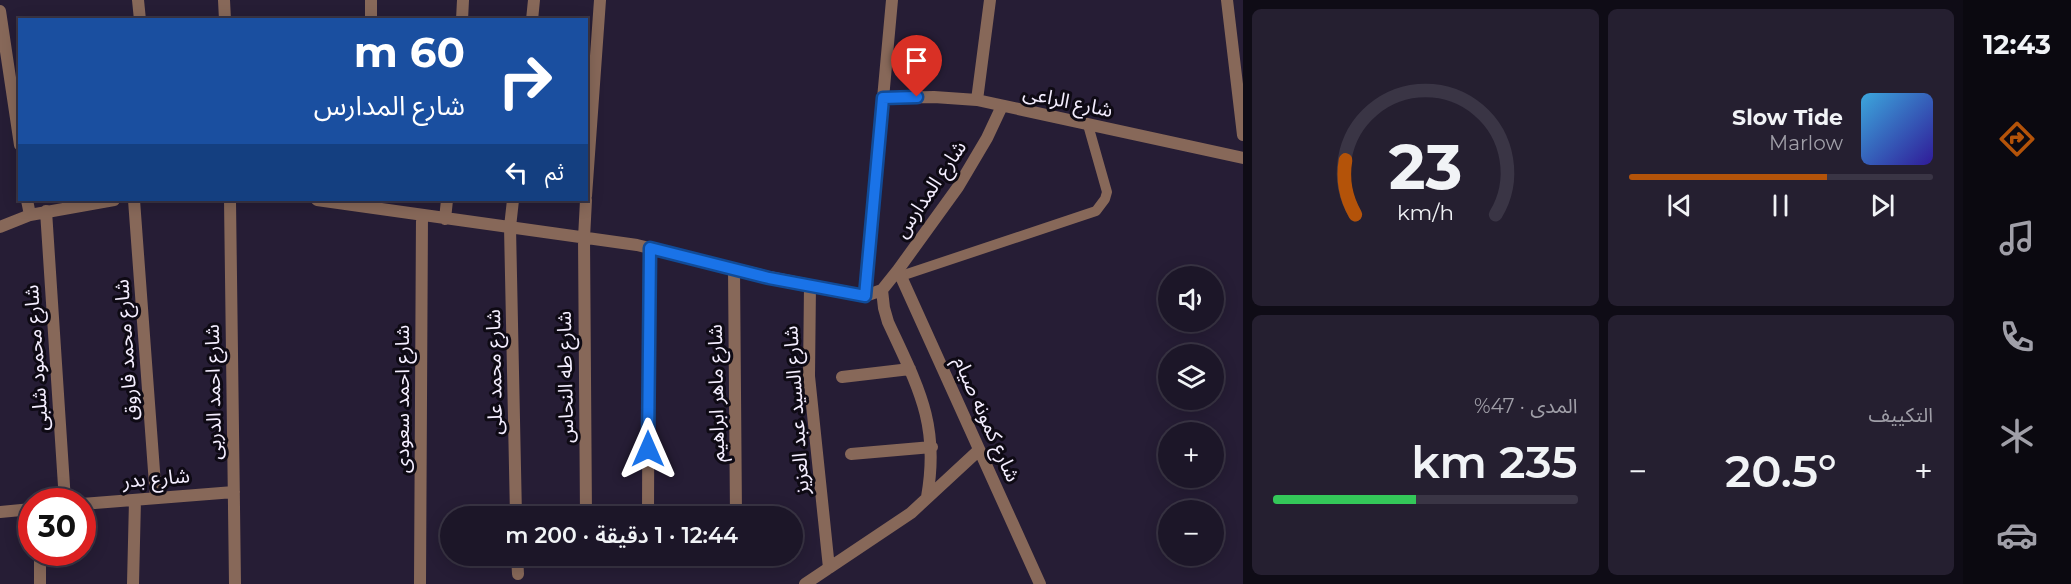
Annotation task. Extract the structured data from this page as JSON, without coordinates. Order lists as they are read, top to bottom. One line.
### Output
{"streets":{"street":["شارع الراعى","شارع المدارس","شارع محمد فاروق","شارع محمود شلبى","شارع محمد على","شارع طه النحاس","شارع احمد الدربى","شارع ماهر ابراهيم","شارع احمد سعودى","شارع السيد عبد العزيز","شارع كمونه صيام","شارع بدر"]},"crossings":[["شارع الراعى","شارع المدارس"],["شارع المدارس","شارع كمونه صيام"],["شارع محمد فاروق","شارع بدر"],["شارع احمد الدربى","شارع بدر"]],"page":{"tabs":"12:43","turn":["60 m","شارع المدارس"],"song":["Slow Tide","Marlow"],"then":"ثم","map_buttons":["+","−"],"tile":["التكييف",["المدى · 47%","235 km"]],"heat":["−","20.5°","+"],"limit":"30","trip":"12:44 · 1 دقيقة · 200 m","gauge":["23","km/h"]}}
